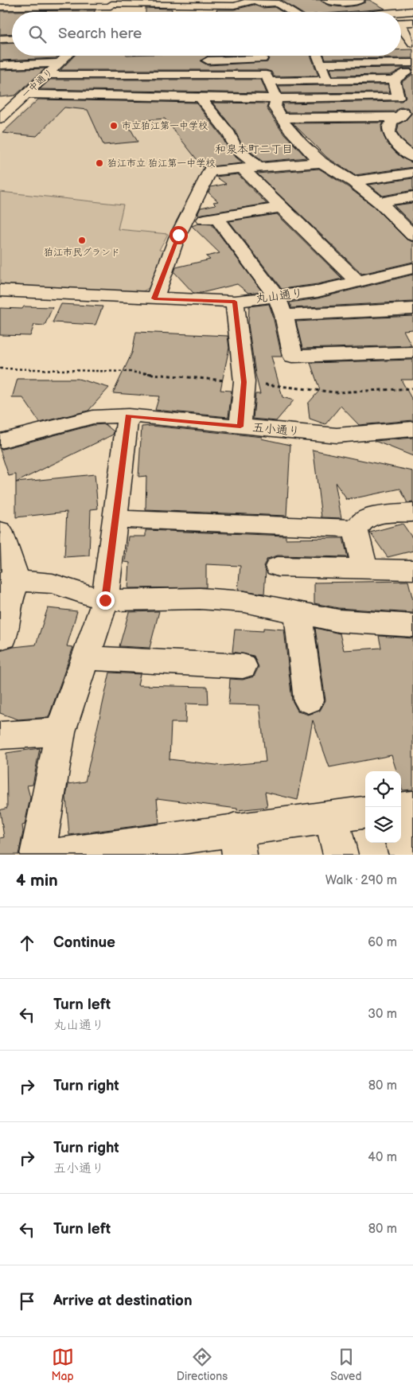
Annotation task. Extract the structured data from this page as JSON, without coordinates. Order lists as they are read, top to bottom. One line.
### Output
{"streets":{"street":["一中通り","丸山通り","五小通り"]},"districts":["和泉本町二丁目"],"places":["市立狛江第一中学校","狛江市立 狛江第一中学校","狛江市民グランド"],"page":{"search":"Search here","heading":["4 min","Walk · 290 m"],"list":[["Continue","60 m"],["Turn left","丸山通り","30 m"],["Turn right","80 m"],["Turn right","五小通り","40 m"],["Turn left","80 m"],"Arrive at destination"],"nav":["Map","Directions","Saved"]}}
